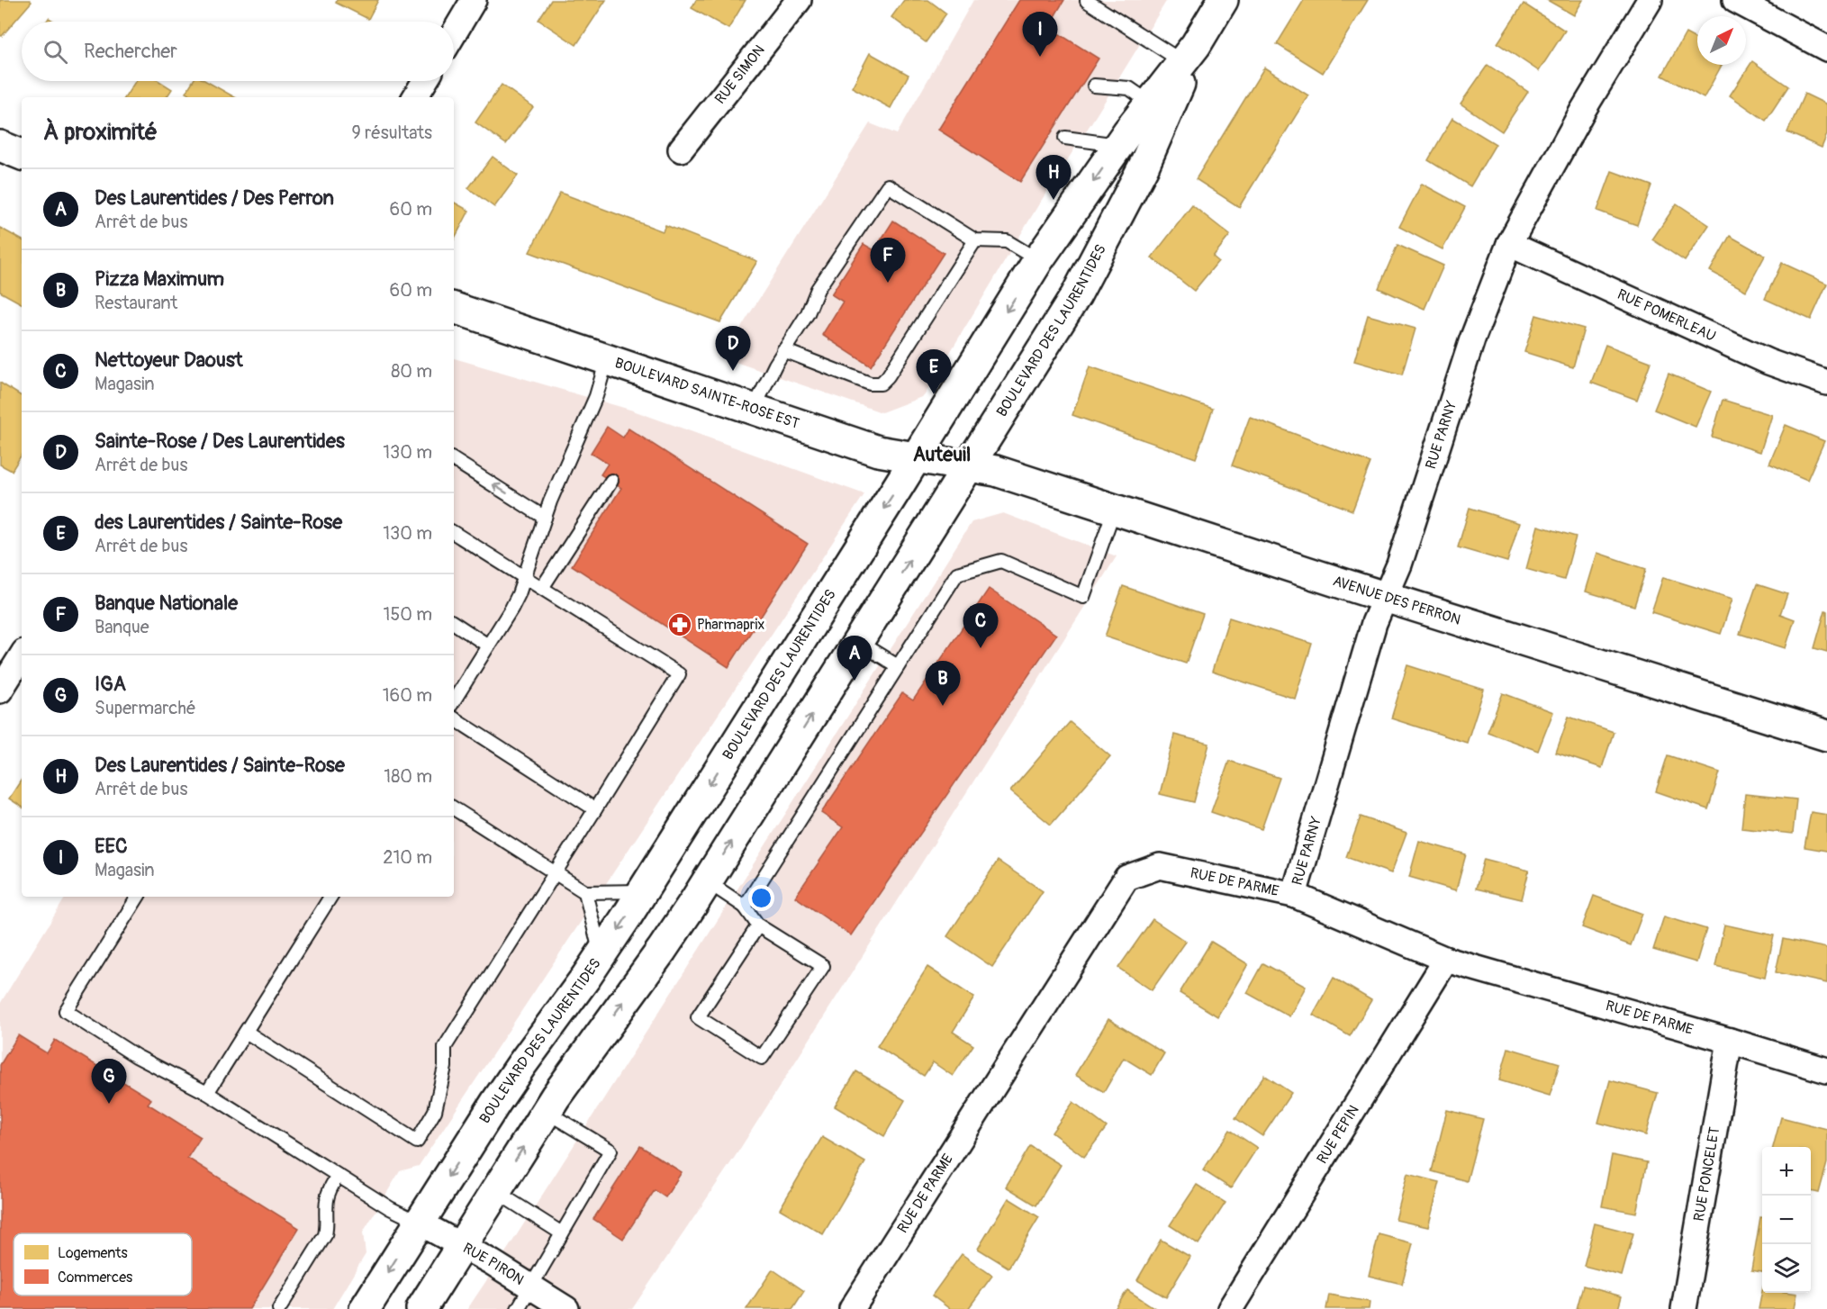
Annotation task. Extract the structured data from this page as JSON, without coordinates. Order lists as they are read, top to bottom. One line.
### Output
{"streets":{"main road":["BOULEVARD DES LAURENTIDES","BOULEVARD SAINTE-ROSE EST","AVENUE DES PERRON"],"street":["RUE SIMON","RUE POMERLEAU","RUE PARNY","RUE DE PARME","RUE PEPIN","RUE PONCELET","RUE PIRON"]},"crossings":[["RUE POMERLEAU","RUE PARNY"],["BOULEVARD DES LAURENTIDES","BOULEVARD SAINTE-ROSE EST"],["BOULEVARD DES LAURENTIDES","AVENUE DES PERRON"],["BOULEVARD DES LAURENTIDES","RUE PIRON"],["BOULEVARD SAINTE-ROSE EST","AVENUE DES PERRON"],["RUE PARNY","AVENUE DES PERRON"],["RUE PARNY","RUE DE PARME"],["RUE DE PARME","RUE PEPIN"],["RUE DE PARME","RUE PONCELET"]],"districts":["Auteuil"],"places":{"pharmacy":["Pharmaprix"]},"legend":["Logements","Commerces"],"north":"top right","page":{"pins":["I","H","F","D","E","C","A","B","G"],"search":"Rechercher","heading":["À proximité","9 résultats"],"list":[{"mark":"A","name":"Des Laurentides / Des Perron","note":"Arrêt de bus","value":"60 m"},{"mark":"B","name":"Pizza Maximum","note":"Restaurant","value":"60 m"},{"mark":"C","name":"Nettoyeur Daoust","note":"Magasin","value":"80 m"},{"mark":"D","name":"Sainte-Rose / Des Laurentides","note":"Arrêt de bus","value":"130 m"},{"mark":"E","name":"des Laurentides / Sainte-Rose","note":"Arrêt de bus","value":"130 m"},{"mark":"F","name":"Banque Nationale","note":"Banque","value":"150 m"},{"mark":"G","name":"IGA","note":"Supermarché","value":"160 m"},{"mark":"H","name":"Des Laurentides / Sainte-Rose","note":"Arrêt de bus","value":"180 m"},{"mark":"I","name":"EEC","note":"Magasin","value":"210 m"}],"map_buttons":["+","−"]}}
